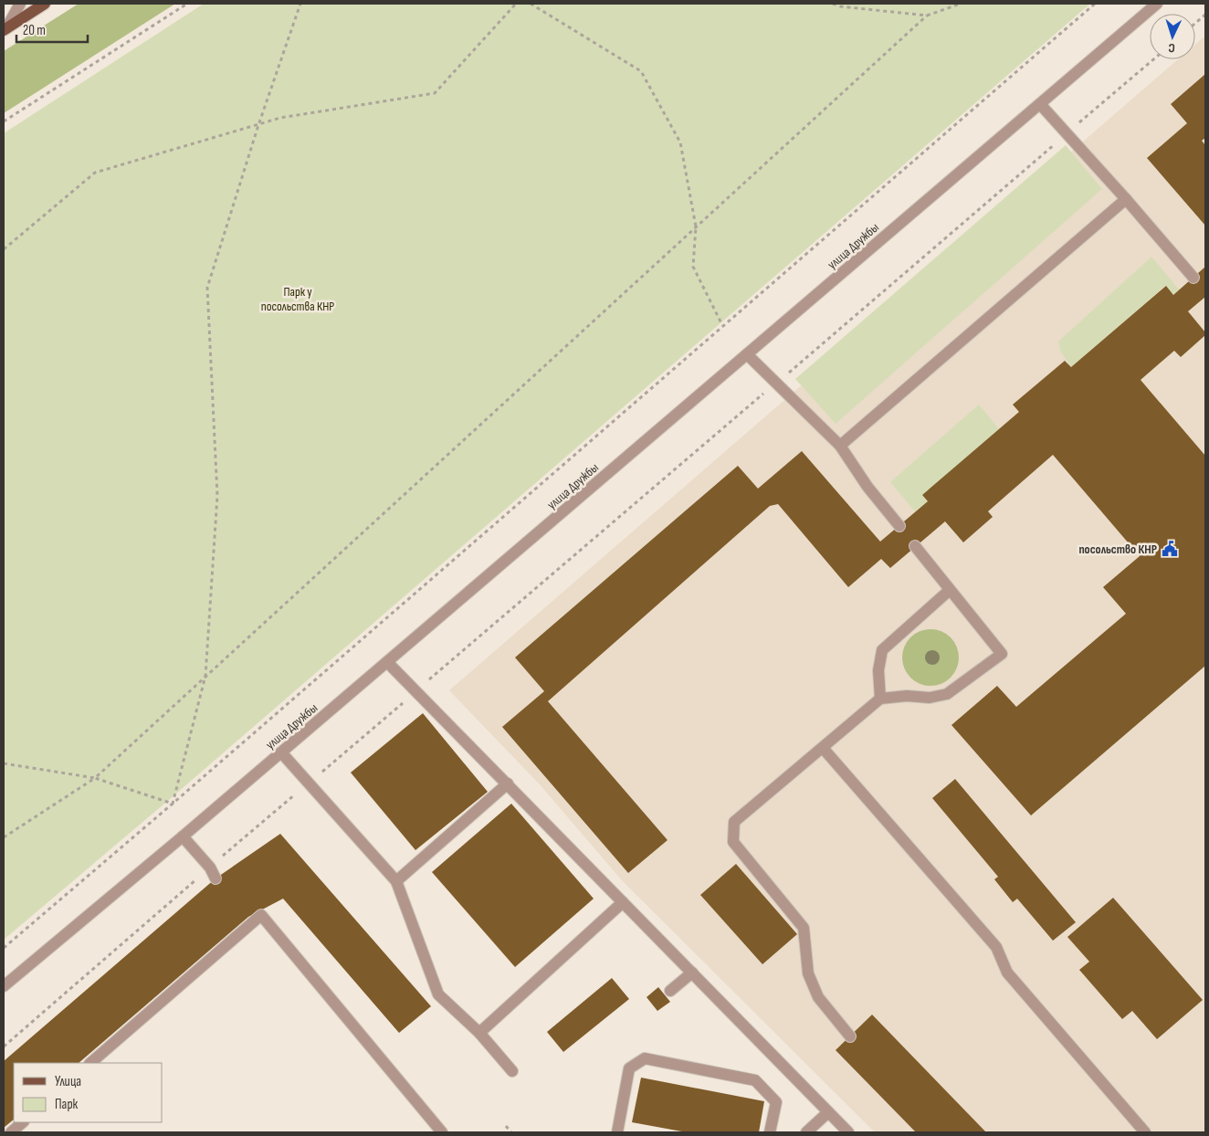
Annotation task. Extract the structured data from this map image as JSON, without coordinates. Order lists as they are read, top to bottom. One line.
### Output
{"streets":{"street":["улица Дружбы"]},"parks":["Парк у посольства КНР"],"places":{"public building":["посольство КНР"]},"legend":["Улица","Парк"],"scale_bar":"20 m","north":"bottom"}
